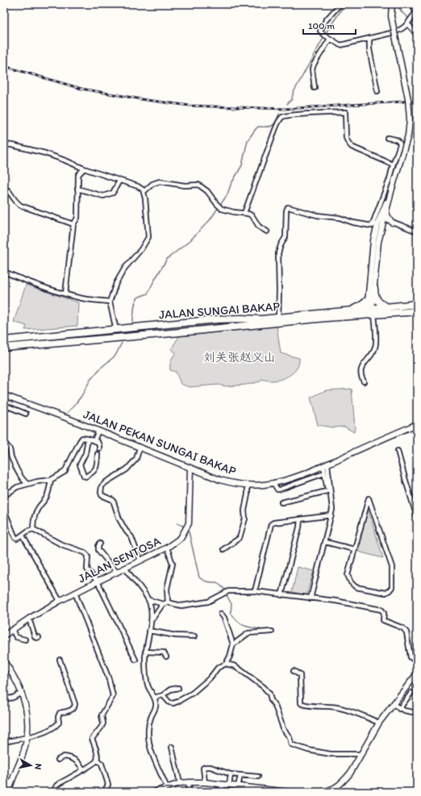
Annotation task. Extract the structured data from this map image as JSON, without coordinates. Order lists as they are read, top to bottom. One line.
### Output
{"streets":{"highway":["JALAN SUNGAI BAKAP"],"main road":["JALAN PEKAN SUNGAI BAKAP","JALAN SENTOSA"]},"crossings":[["JALAN PEKAN SUNGAI BAKAP","JALAN SENTOSA"]],"parks":["刘关张赵义山"],"scale_bar":"100 m","north":"right"}
